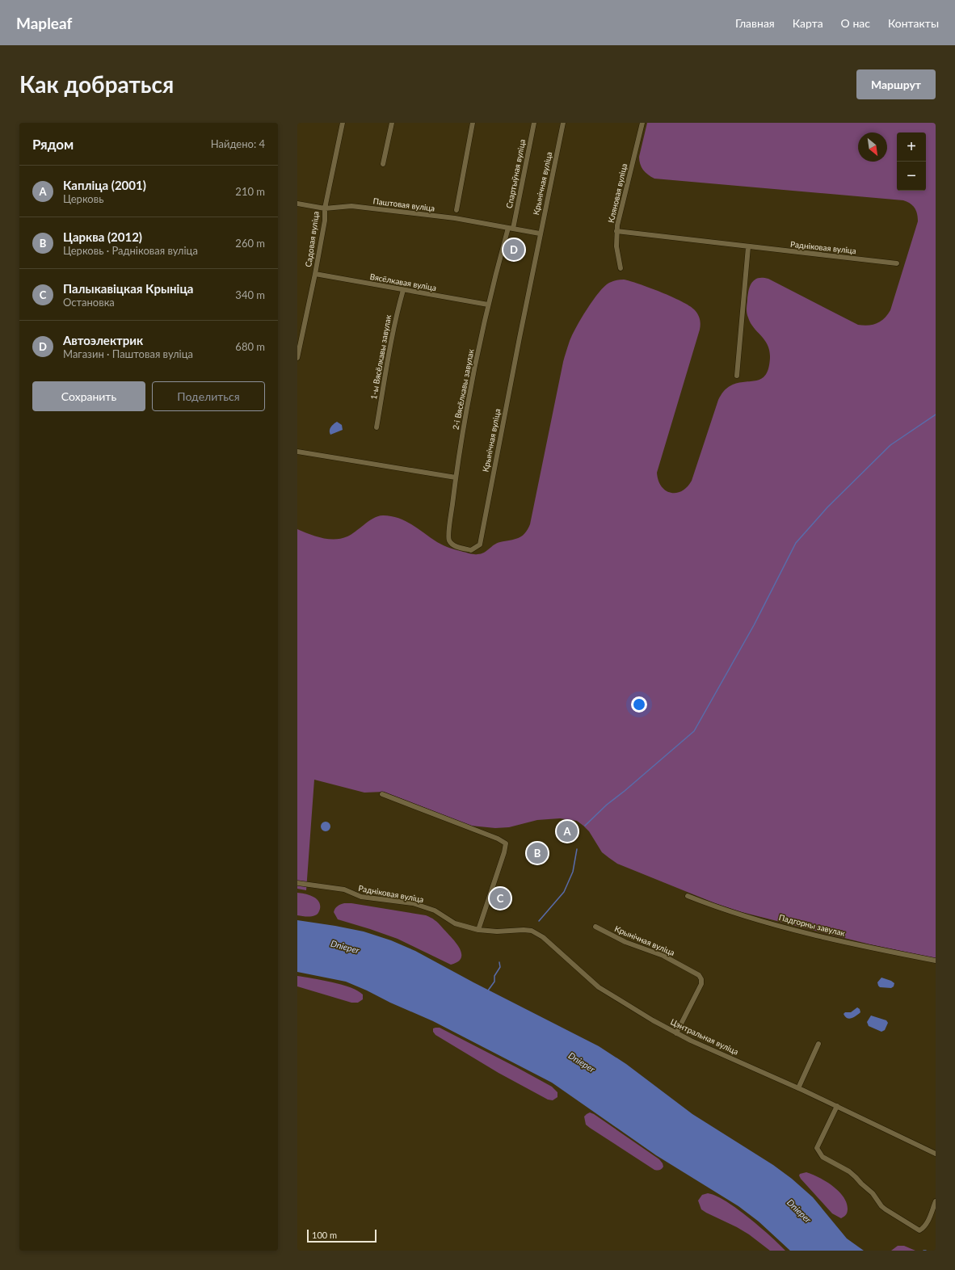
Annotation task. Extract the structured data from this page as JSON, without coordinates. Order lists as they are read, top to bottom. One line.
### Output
{"streets":{"street":["Спартыўная вуліца","Крынічная вуліца","Кляновая вуліца","Паштовая вуліца","Садовая вуліца","Радніковая вуліца","Вясёлкавая вуліца","1-ы Вясёлкавы завулак","2-і Вясёлкавы завулак","Падгорны завулак","Цэнтральная вуліца"]},"crossings":[["Спартыўная вуліца","Паштовая вуліца"],["Крынічная вуліца","Паштовая вуліца"],["Крынічная вуліца","2-і Вясёлкавы завулак"],["Крынічная вуліца","Цэнтральная вуліца"],["Кляновая вуліца","Радніковая вуліца"],["Паштовая вуліца","Садовая вуліца"],["Садовая вуліца","Вясёлкавая вуліца"],["Радніковая вуліца","Цэнтральная вуліца"],["Вясёлкавая вуліца","1-ы Вясёлкавы завулак"],["Вясёлкавая вуліца","2-і Вясёлкавы завулак"]],"water":["Dnieper"],"scale_bar":"100 m","north":"bottom right","page":{"header":"Mapleaf","nav":["Главная","Карта","О нас","Контакты"],"buttons":["Маршрут",["Сохранить","Поделиться"]],"title":"Как добраться","heading":["Рядом","Найдено: 4"],"map_buttons":["+","−"],"list":[{"mark":"A","name":"Капліца (2001)","note":"Церковь","value":"210 m"},{"mark":"B","name":"Царква (2012)","note":"Церковь · Радніковая вуліца","value":"260 m"},{"mark":"C","name":"Палыкавіцкая Крыніца","note":"Остановка","value":"340 m"},{"mark":"D","name":"Автоэлектрик","note":"Магазин · Паштовая вуліца","value":"680 m"}],"pins":["D","A","B","C"],"scale":"100 m"}}
